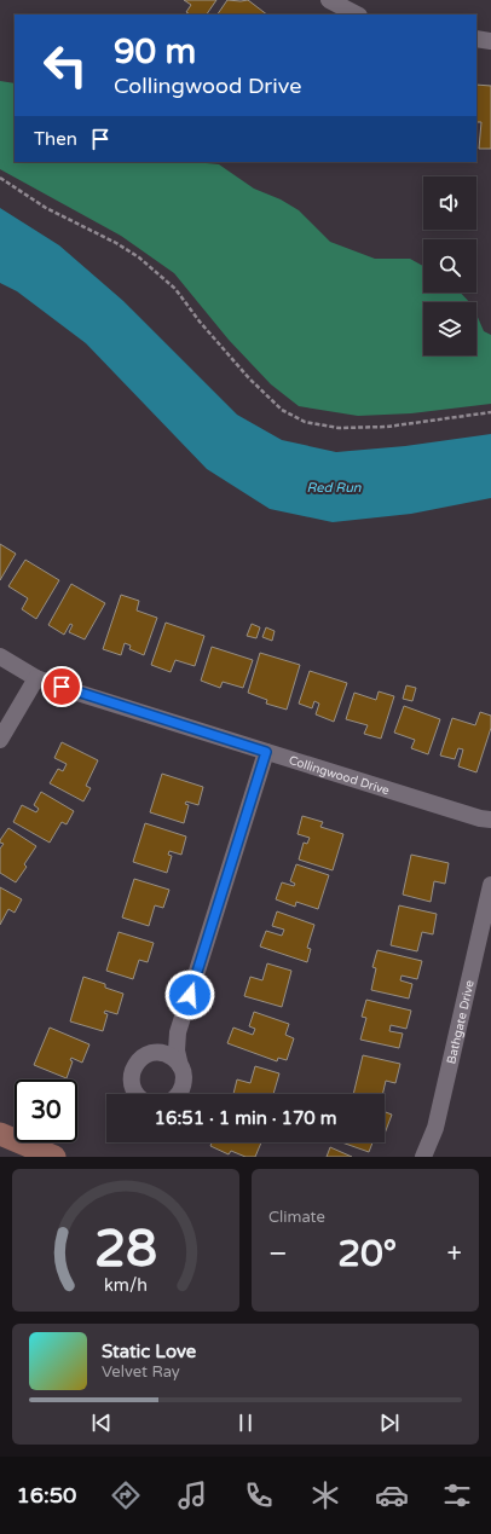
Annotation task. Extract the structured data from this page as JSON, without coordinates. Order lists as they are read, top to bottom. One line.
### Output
{"streets":{"street":["Collingwood Drive","Bathgate Drive"]},"water":["Red Run"],"page":{"turn":["90 m","Collingwood Drive"],"then":"Then","limit":"30","trip":"16:51 · 1 min · 170 m","tile":"Climate","heat":["−","20°","+"],"song":["Static Love","Velvet Ray"],"tabs":"16:50","gauge":["28","km/h"]}}
